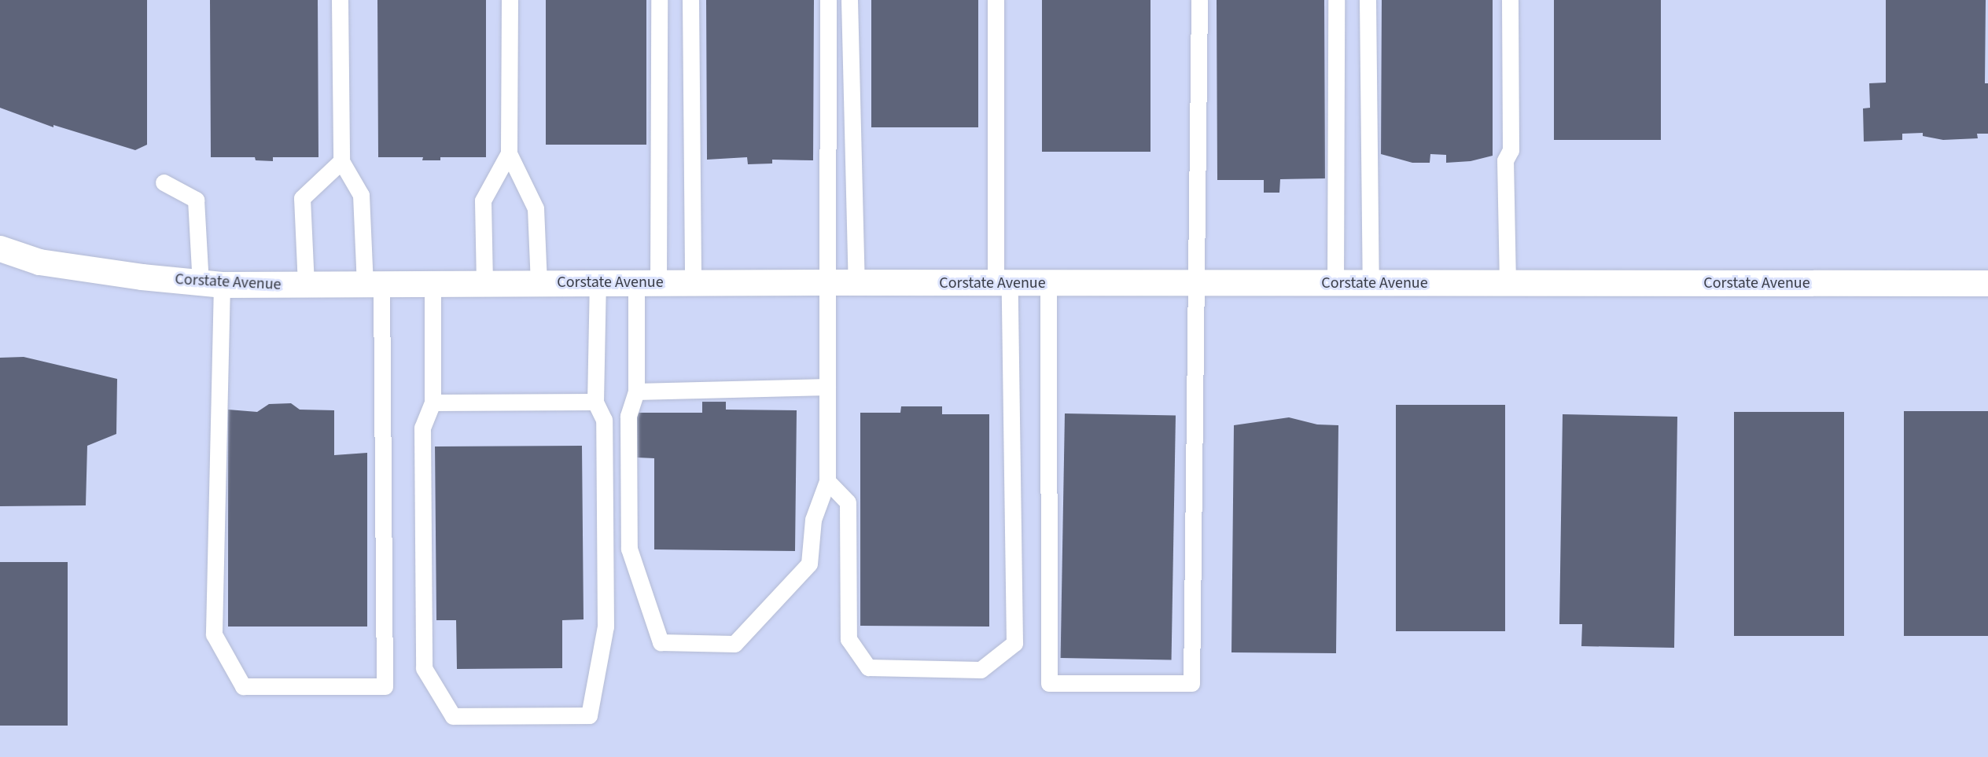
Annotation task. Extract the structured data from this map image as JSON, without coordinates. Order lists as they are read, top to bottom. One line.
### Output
{"streets":{"street":["Corstate Avenue"]}}
